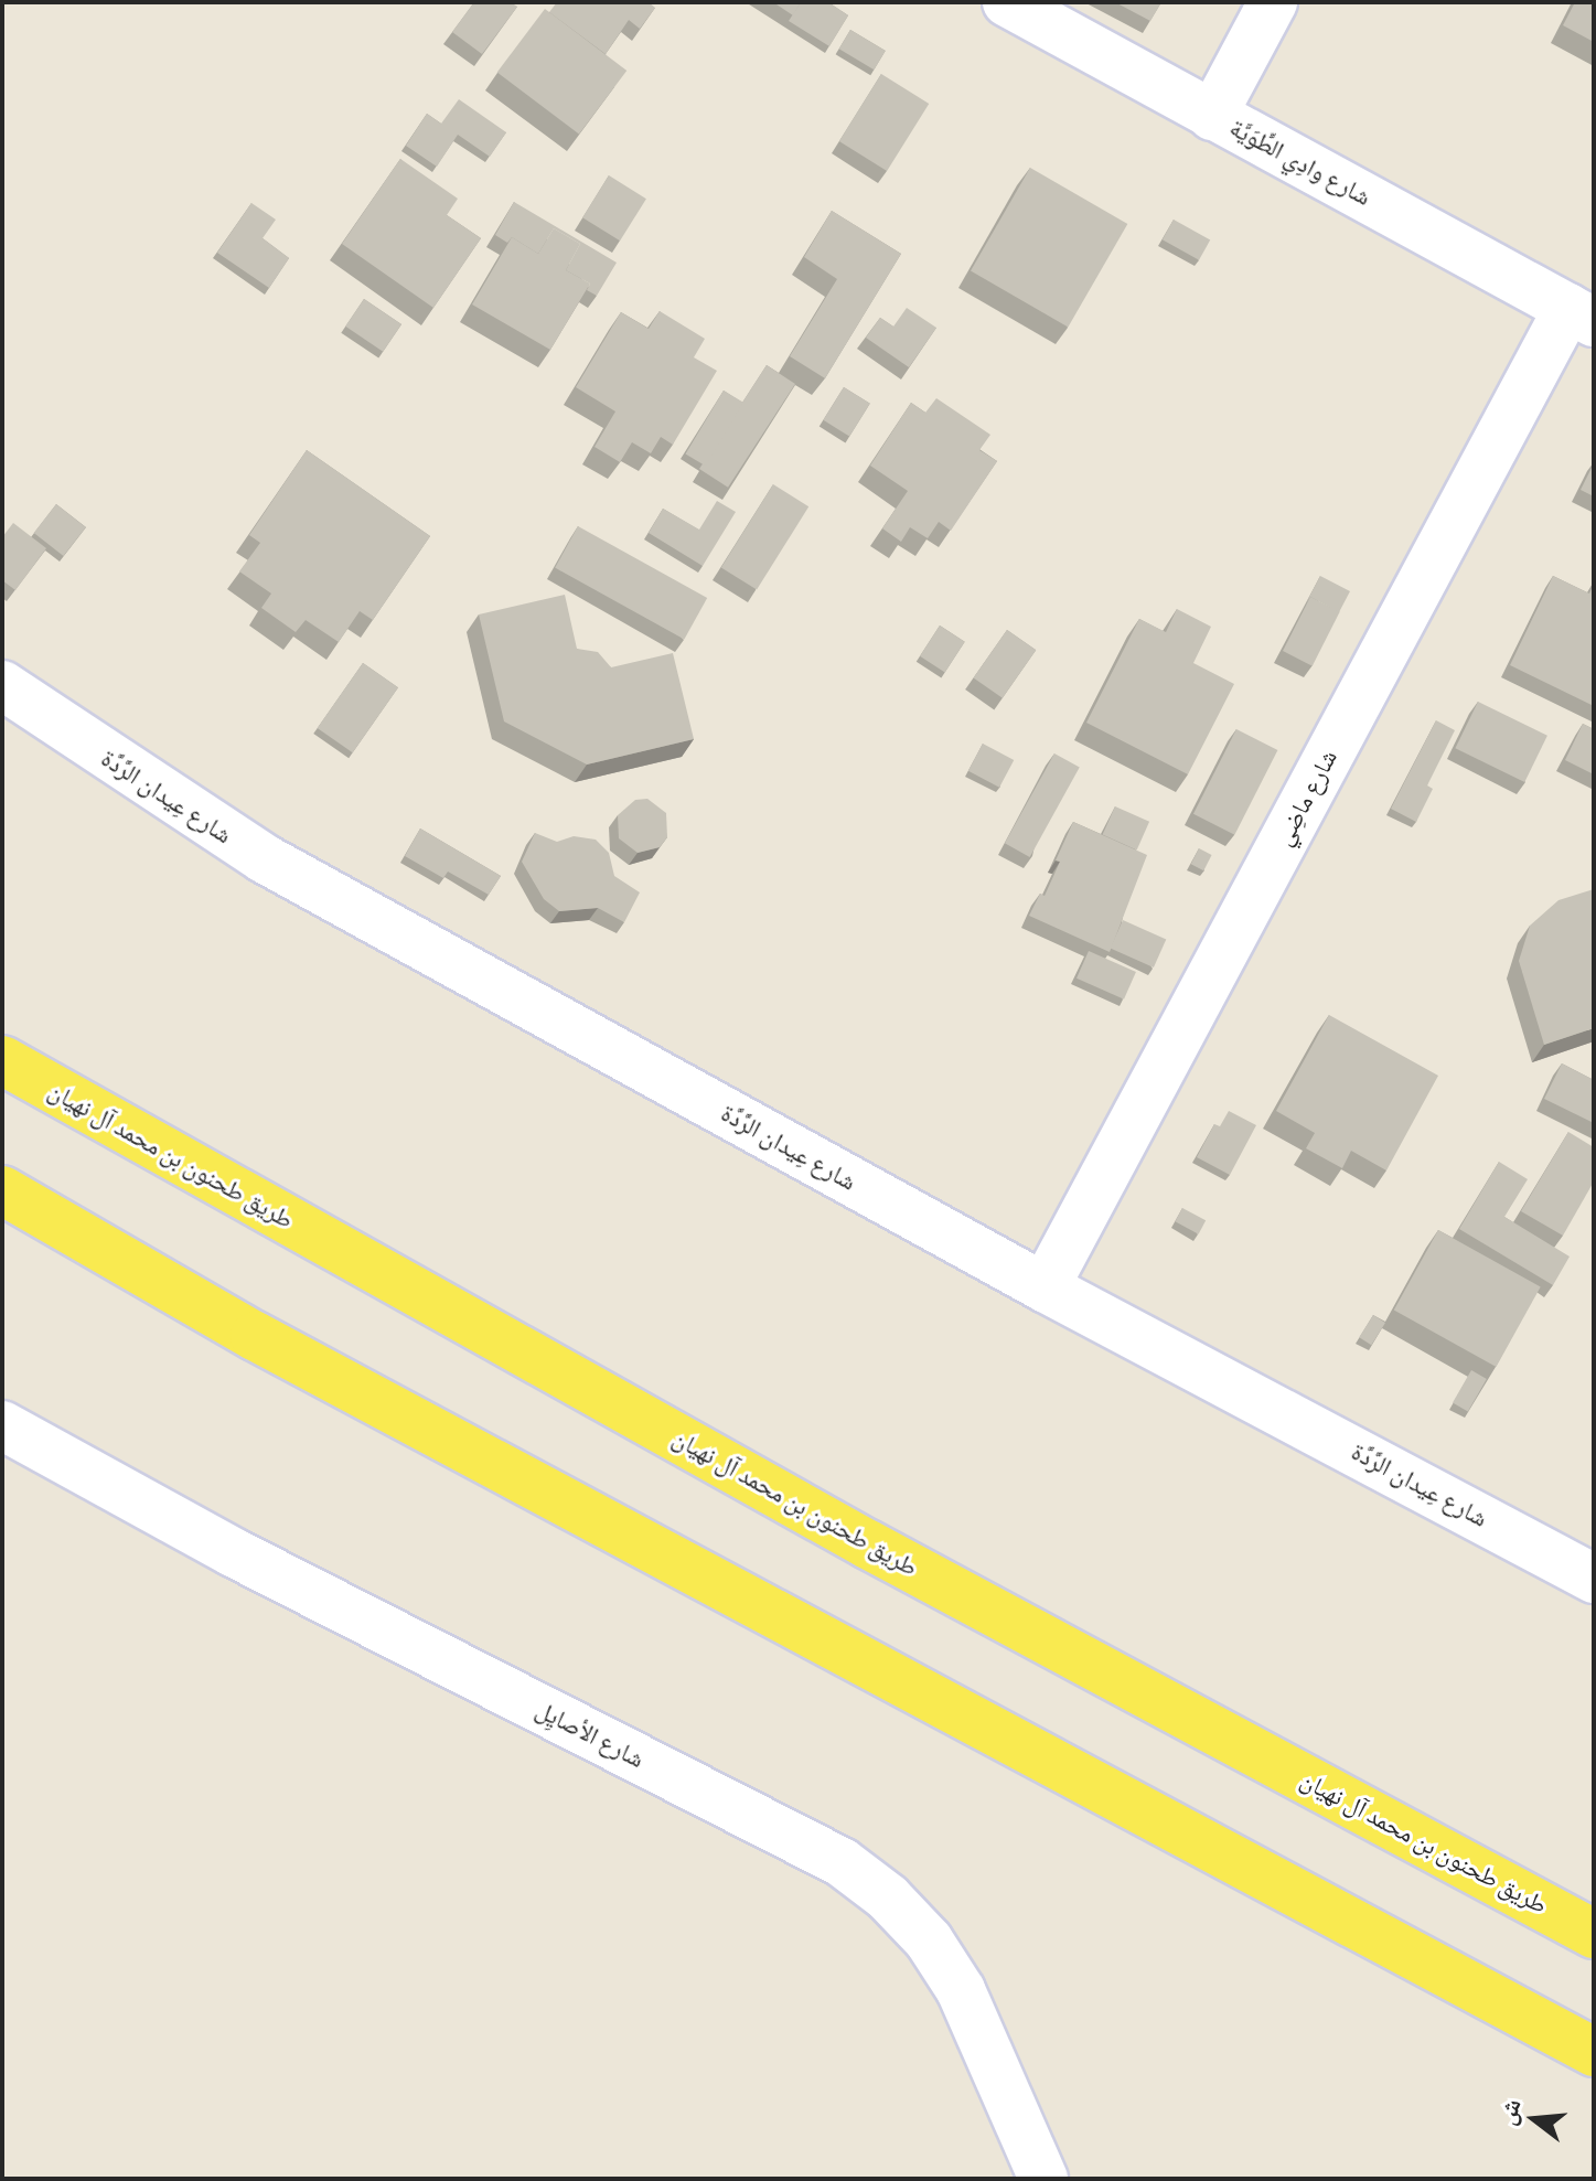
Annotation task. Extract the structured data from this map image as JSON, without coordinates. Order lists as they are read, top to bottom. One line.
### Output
{"streets":{"main road":["طريق طحنون بن محمد آل نهيان"],"street":["شارع وادِي الطِّوَيَّة","شارع عِيدان الرَّدَّة","شارع ماضِي","شارع الأصايِل"]},"crossings":[["شارع وادِي الطِّوَيَّة","شارع ماضِي"],["شارع عِيدان الرَّدَّة","شارع ماضِي"]],"north":"left"}
